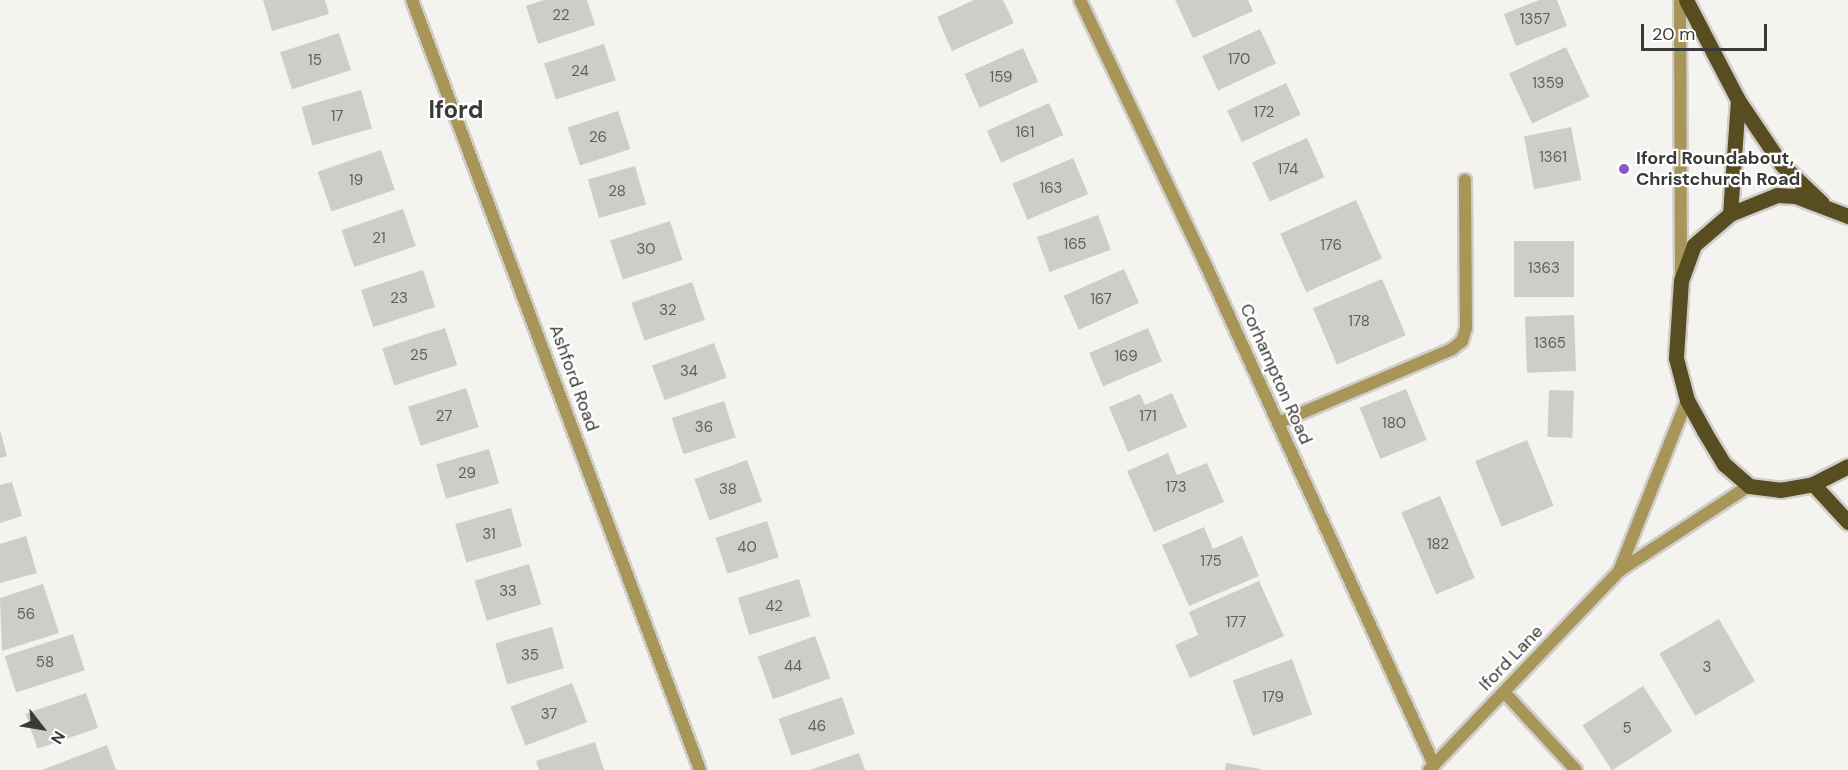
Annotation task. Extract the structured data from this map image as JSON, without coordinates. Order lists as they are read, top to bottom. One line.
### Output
{"streets":{"street":["Corhampton Road","Ashford Road","Iford Lane"]},"crossings":[["Corhampton Road","Iford Lane"]],"districts":["Iford"],"places":["Iford Roundabout, Christchurch Road"],"house_numbers":["22","1357","170","15","24","159","1359","172","17","161","26","1361","174","19","163","28","21","165","176","30","1363","23","167","32","178","1365","25","169","34","27","171","180","36","29","173","38","31","182","40","175","33","42","56","177","35","58","44","3","179","37","46","5"],"scale_bar":"20 m","north":"bottom right"}
